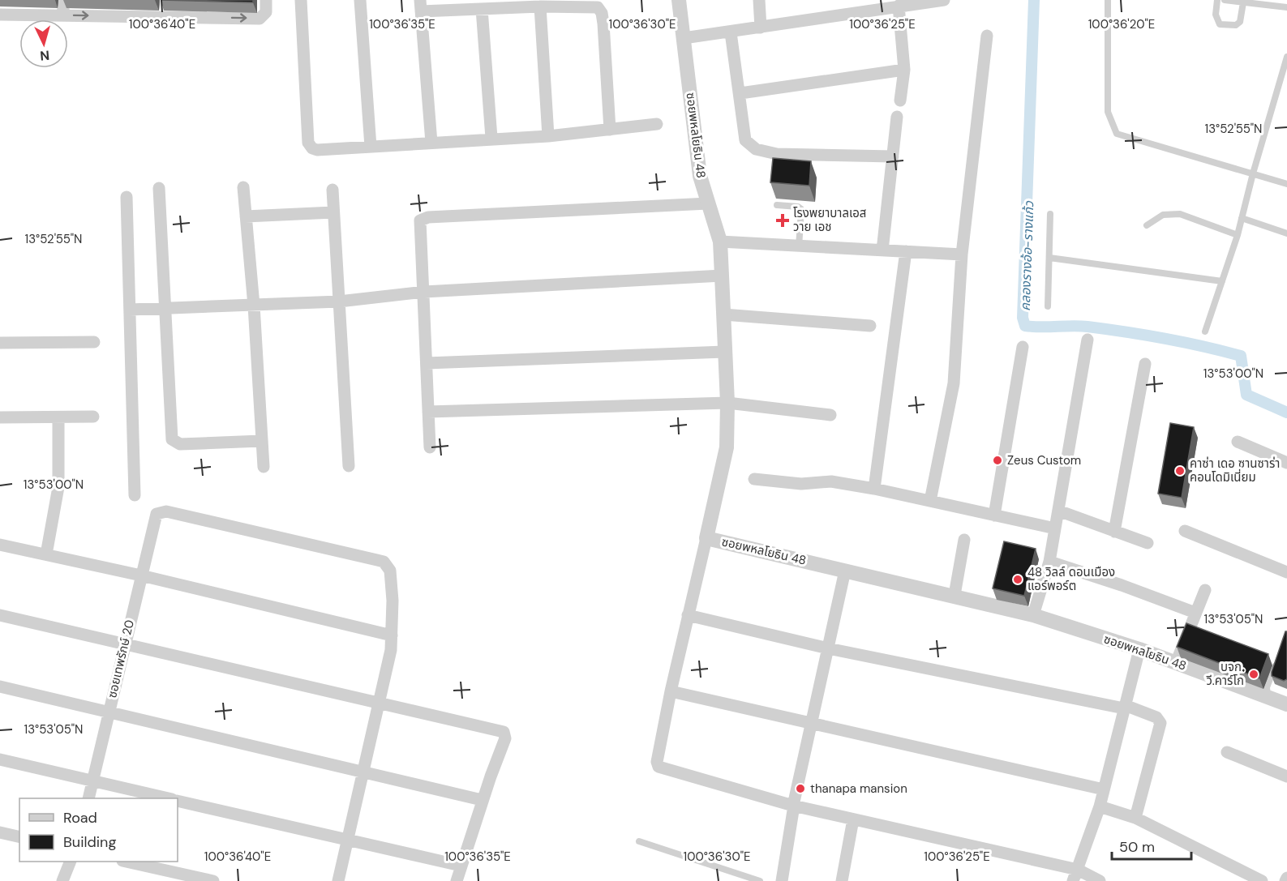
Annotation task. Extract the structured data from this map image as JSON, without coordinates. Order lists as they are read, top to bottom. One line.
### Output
{"streets":{"street":["ซอยพหลโยธิน 48","ซอยเทพรักษ์ 20"]},"water":["คลองรางอ้อ-รางแก้ว"],"places":{"health":["โรงพยาบาลเอส วาย เอช"],"other":["Zeus Custom","คาซ่า เดอ ซานซาร่า คอนโดมิเนี่ยม","48 วิลล์ ดอนเมือง แอร์พอร์ต","บจก. วี.คาร์โก","thanapa mansion"]},"legend":["Road","Building"],"scale_bar":"50 m","north":"bottom","coordinates":["100°36'40\"E","100°36'35\"E","100°36'30\"E","100°36'25\"E","100°36'20\"E","13°52'55\"N","13°53'00\"N","13°53'05\"N"]}
